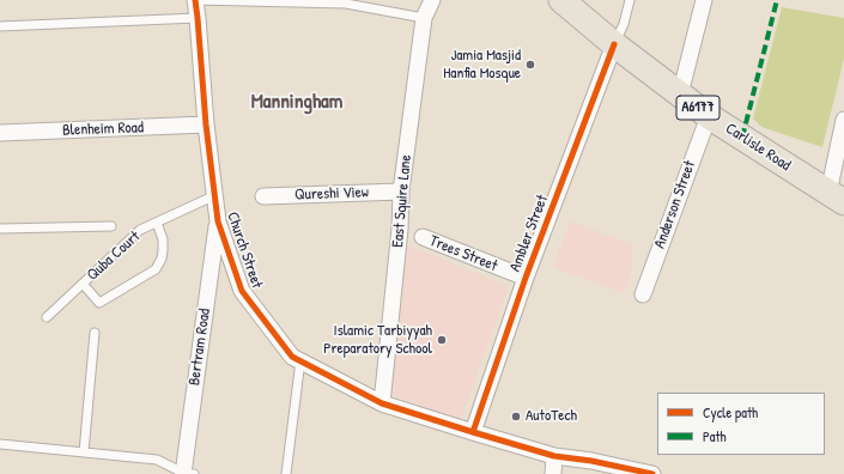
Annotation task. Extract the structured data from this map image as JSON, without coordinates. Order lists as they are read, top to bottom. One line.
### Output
{"streets":{"main road":["A6177","Carlisle Road"],"street":["Blenheim Road","Qureshi View","East Squire Lane","Anderson Street","Ambler Street","Church Street","Trees Street","Bertram Road"],"lane":["Quba Court"]},"crossings":[["Blenheim Road","Church Street"],["Carlisle Road","Anderson Street"],["Carlisle Road","Ambler Street"],["Qureshi View","East Squire Lane"],["East Squire Lane","Church Street"],["Ambler Street","Church Street"],["Ambler Street","Trees Street"],["Church Street","Quba Court"],["Church Street","Bertram Road"]],"districts":["Manningham"],"places":["Jamia Masjid Hanfia Mosque","Islamic Tarbiyyah Preparatory School","AutoTech"],"legend":["Cycle path","Path"]}
